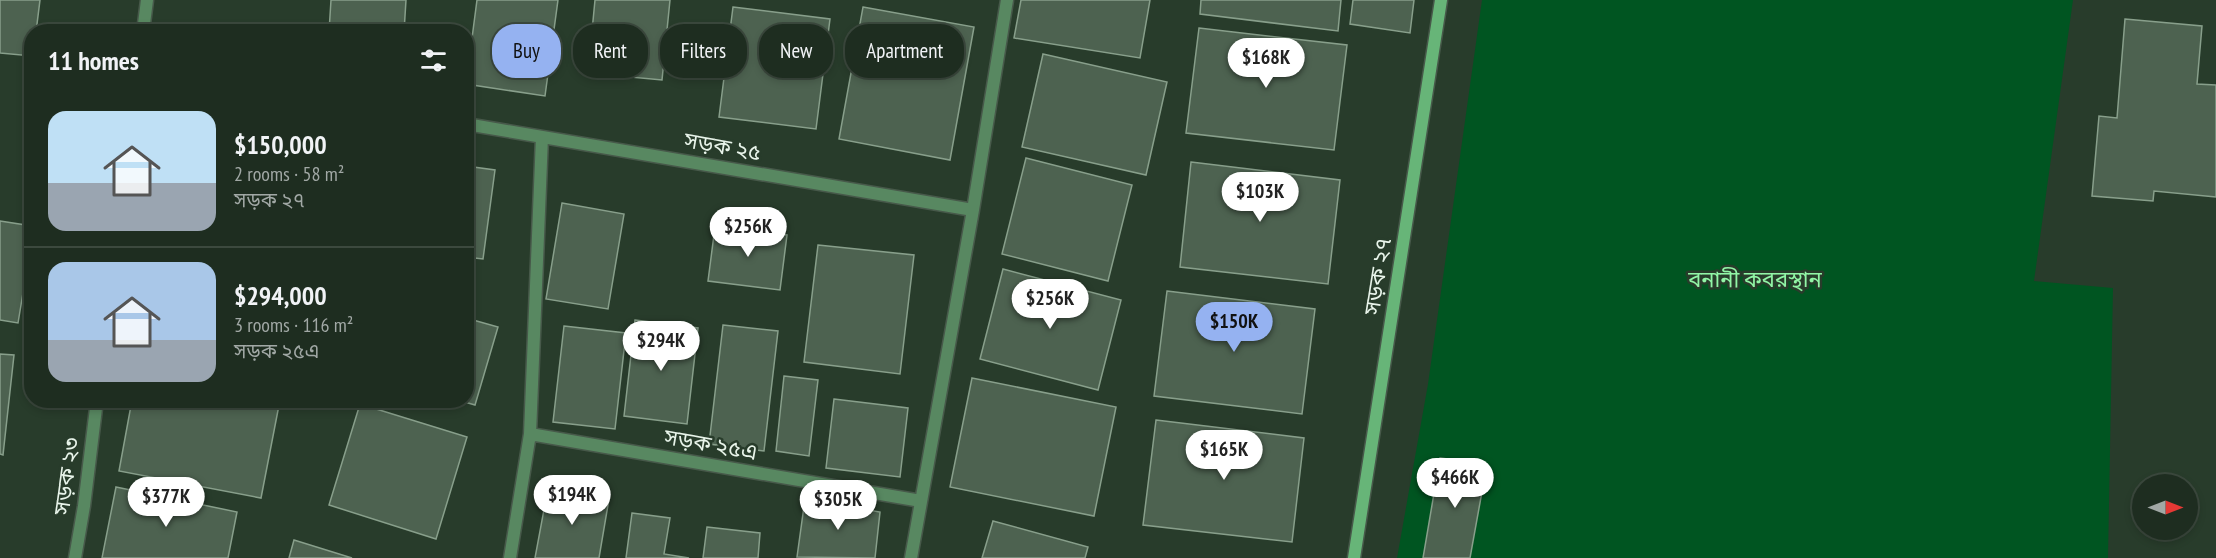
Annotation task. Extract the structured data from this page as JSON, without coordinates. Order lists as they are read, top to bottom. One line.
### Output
{"streets":{"street":["সড়ক ২৫","সড়ক ২৭","সড়ক ২৫এ","সড়ক ২৩"]},"parks":["বনানী কবরস্থান"],"north":"right","page":{"chip":["Buy","Rent","Filters","New","Apartment"],"heading":"11 homes","price":["$168K","$103K","$256K","$256K","$150K","$294K","$165K","$466K","$194K","$377K","$305K"],"list":[{"name":"$150,000","note":"2 rooms · 58 m² · সড়ক ২৭"},{"name":"$294,000","note":"3 rooms · 116 m² · সড়ক ২৫এ"}]}}
